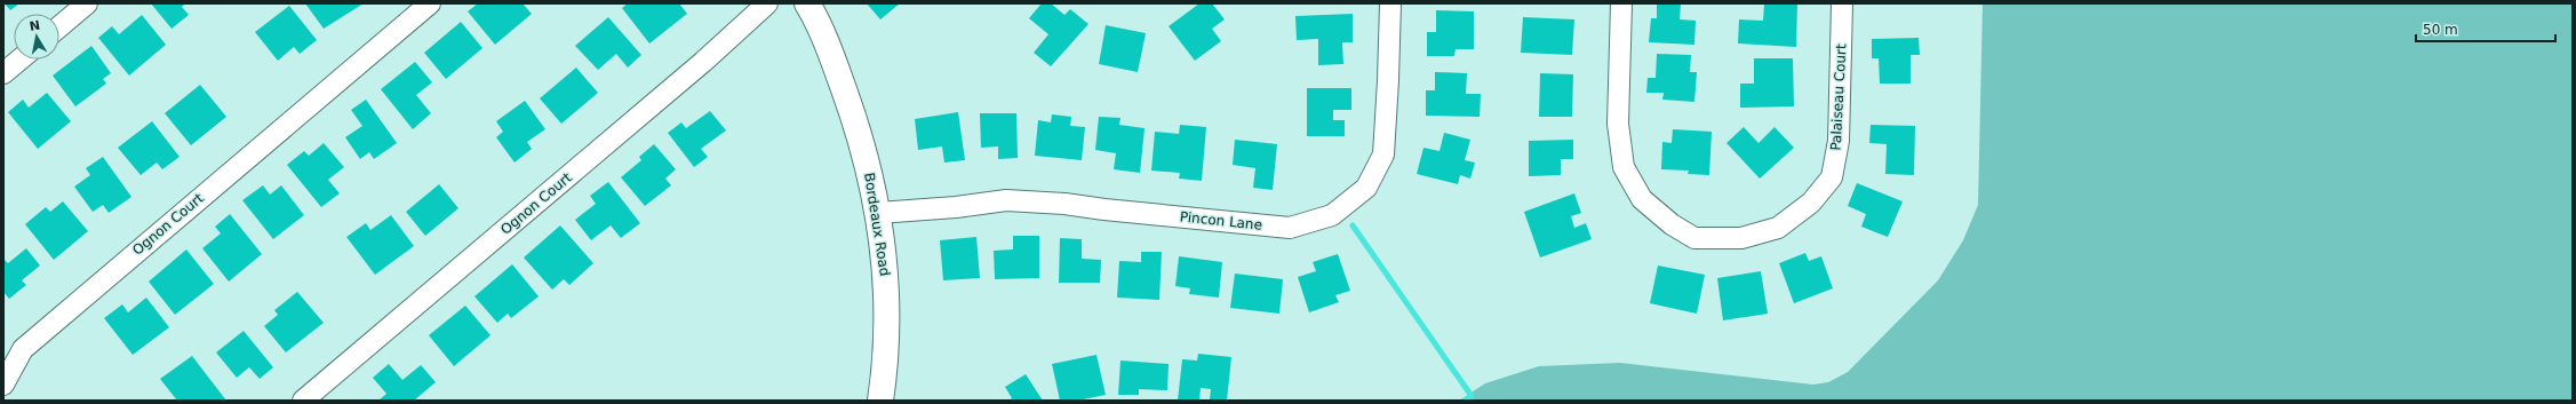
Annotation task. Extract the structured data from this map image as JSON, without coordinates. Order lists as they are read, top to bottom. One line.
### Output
{"streets":{"street":["Palaiseau Court","Ognon Court","Pincon Lane","Bordeaux Road"]},"crossings":[["Pincon Lane","Bordeaux Road"]],"scale_bar":"50 m","north":"top"}
